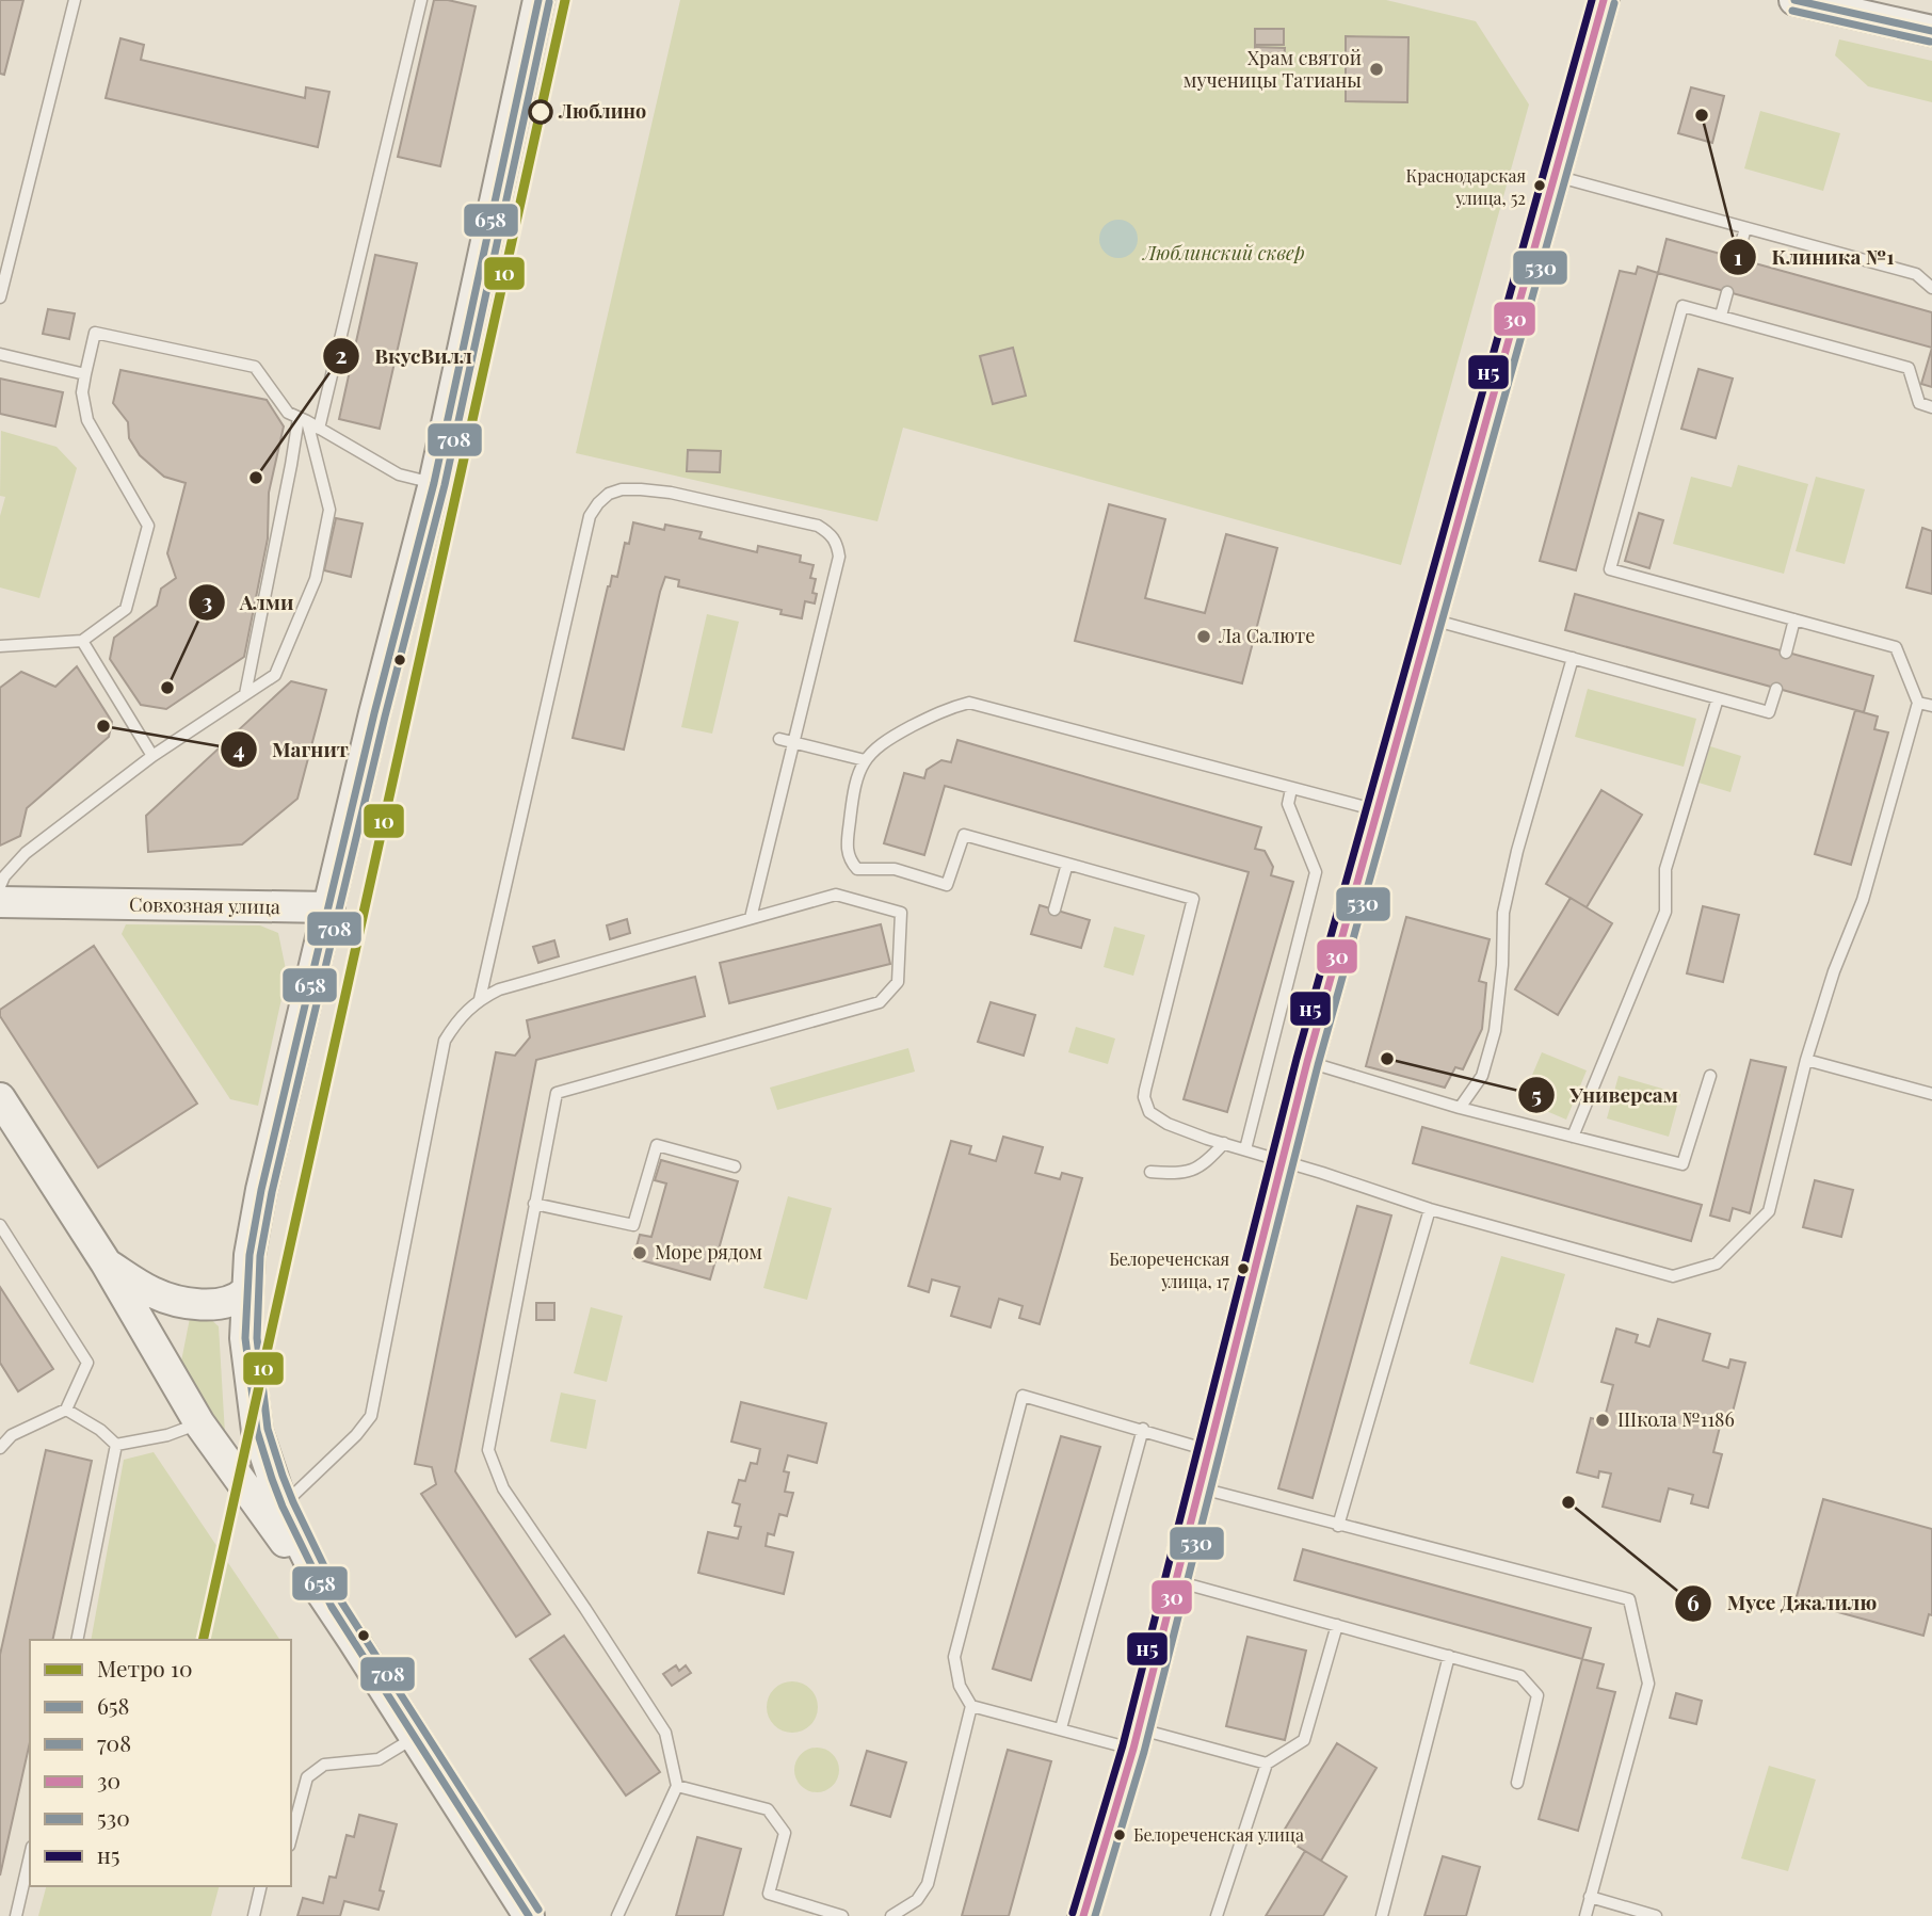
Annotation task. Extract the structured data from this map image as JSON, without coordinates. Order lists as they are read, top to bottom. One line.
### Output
{"streets":{"street":["Совхозная улица"]},"parks":["Люблинский сквер"],"places":["Храм святой мученицы Татианы","Люблино","Клиника №1","Краснодарская улица, 52","ВкусВилл","Ла Салюте","Алми","Магнит","Универсам","Море рядом","Белореченская улица, 17","Школа №1186","Мусе Джалилю","Белореченская улица"],"lines":["metro line 10","transit line 658","transit line 30","transit line н5","transit line 708","transit line 530"],"legend":["Метро 10","658","708","30","530","н5"]}
